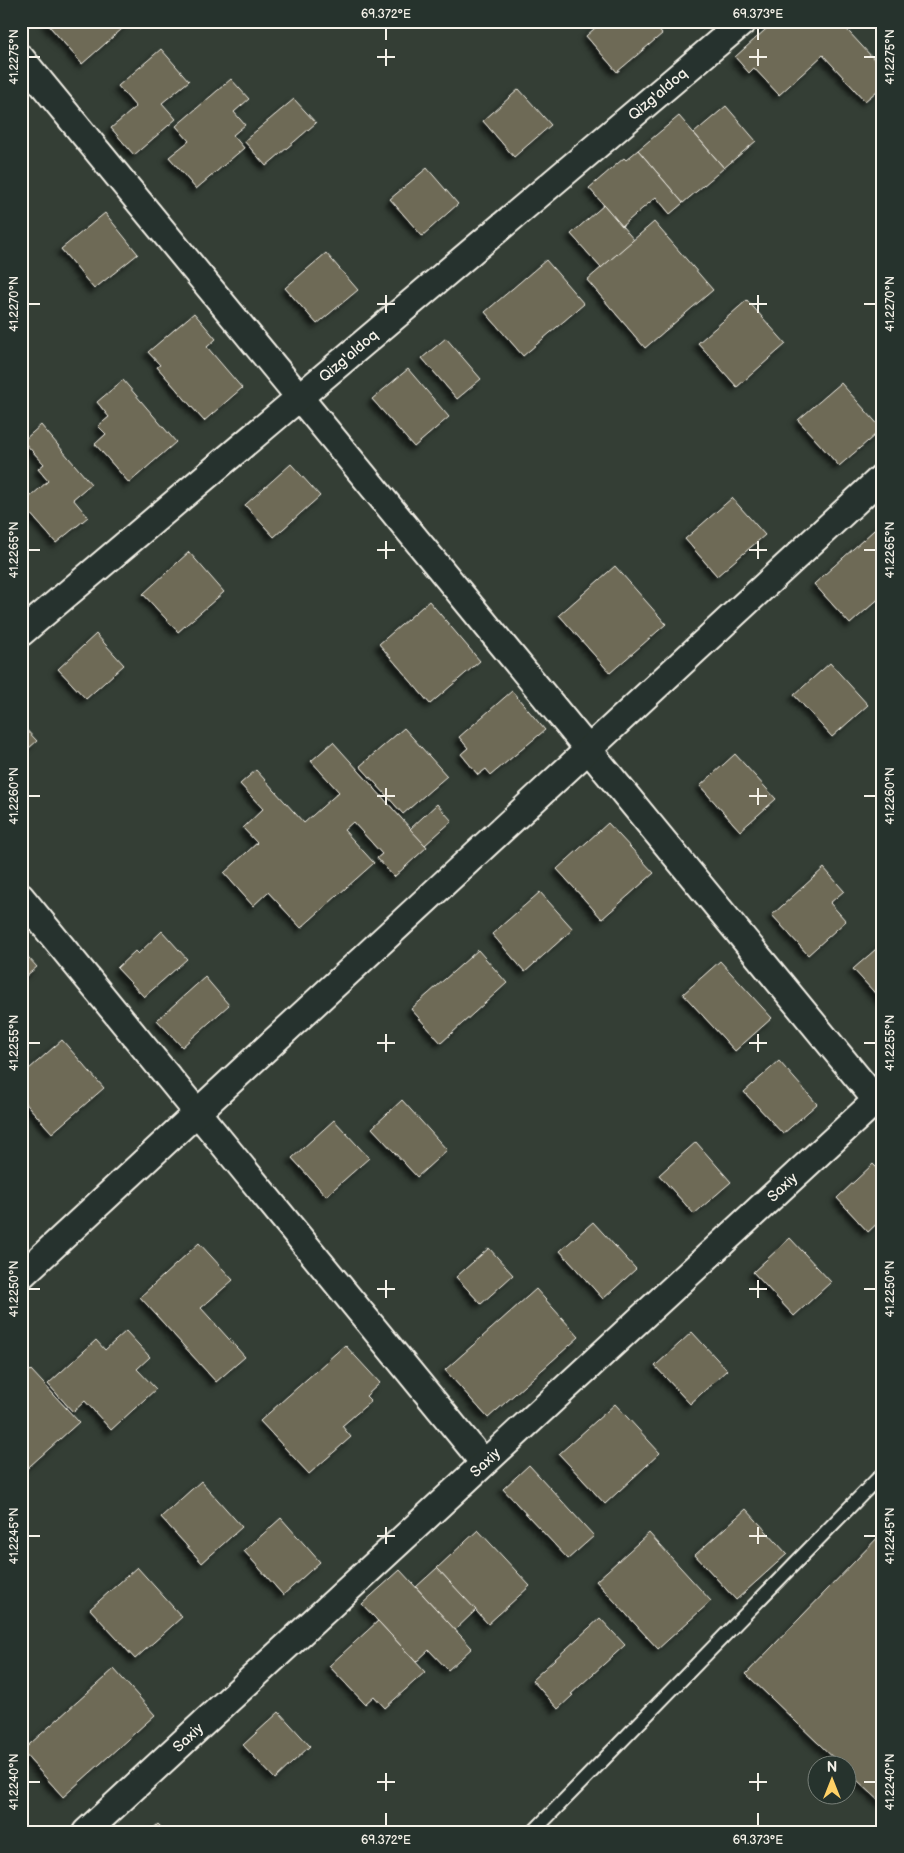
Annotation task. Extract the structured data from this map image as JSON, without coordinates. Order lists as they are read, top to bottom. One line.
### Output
{"streets":{"street":["Qizg'aldoq","Saxiy"]},"north":"top","coordinates":["69.372°E","69.373°E","41.2275°N","41.2270°N","41.2265°N","41.2260°N","41.2255°N","41.2250°N","41.2245°N","41.2240°N"]}
